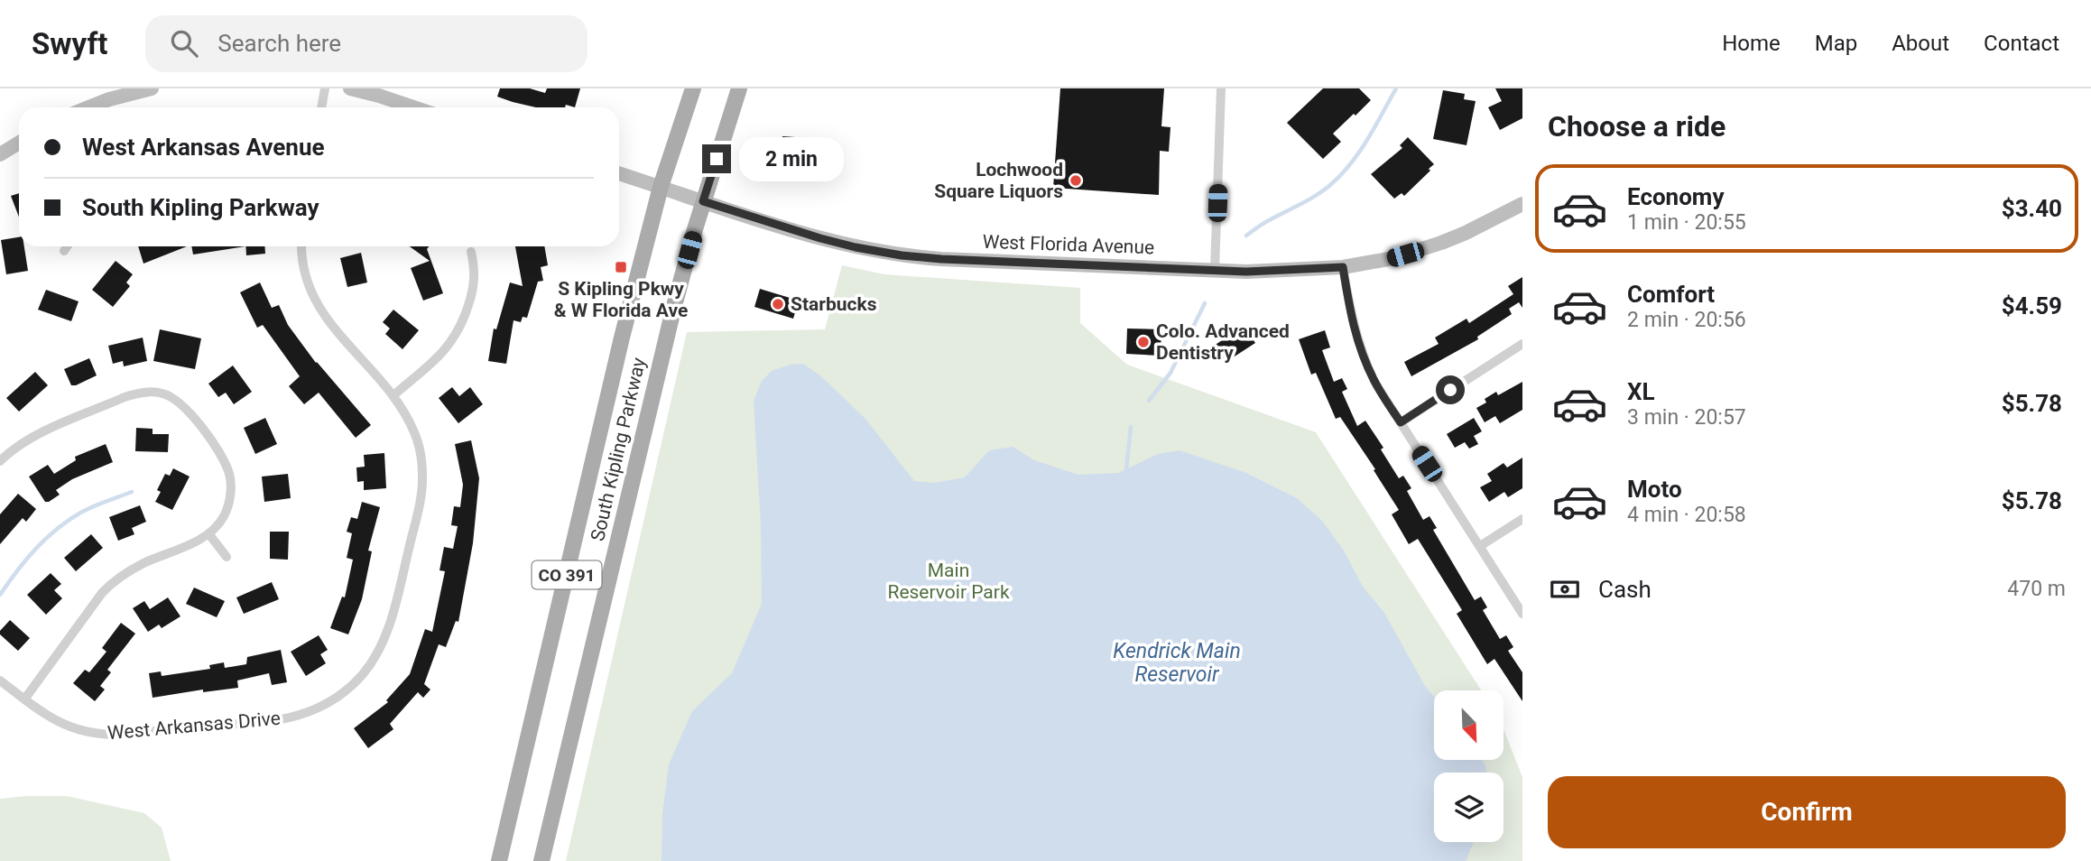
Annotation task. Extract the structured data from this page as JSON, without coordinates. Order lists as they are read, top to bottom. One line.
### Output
{"streets":{"main road":["South Kipling Parkway","CO 391"],"street":["West Florida Avenue","West Arkansas Drive"]},"crossings":[["West Florida Avenue","South Kipling Parkway"]],"water":["Kendrick Main Reservoir"],"parks":["Main Reservoir Park"],"places":{"other":["Lochwood Square Liquors","Starbucks","Colo. Advanced Dentistry"],"transit":["S Kipling Pkwy & W Florida Ave"]},"north":"bottom right","page":{"header":"Swyft","search":"Search here","nav":["Home","Map","About","Contact"],"heading":"Choose a ride","banner":["West Arkansas Avenue","South Kipling Parkway"],"bubble":"2 min","list":[{"name":"Economy","note":"1 min · 20:55","value":"$3.40"},{"name":"Comfort","note":"2 min · 20:56","value":"$4.59"},{"name":"XL","note":"3 min · 20:57","value":"$5.78"},{"name":"Moto","note":"4 min · 20:58","value":"$5.78"}],"pay":["Cash","470 m"],"buttons":"Confirm"}}
